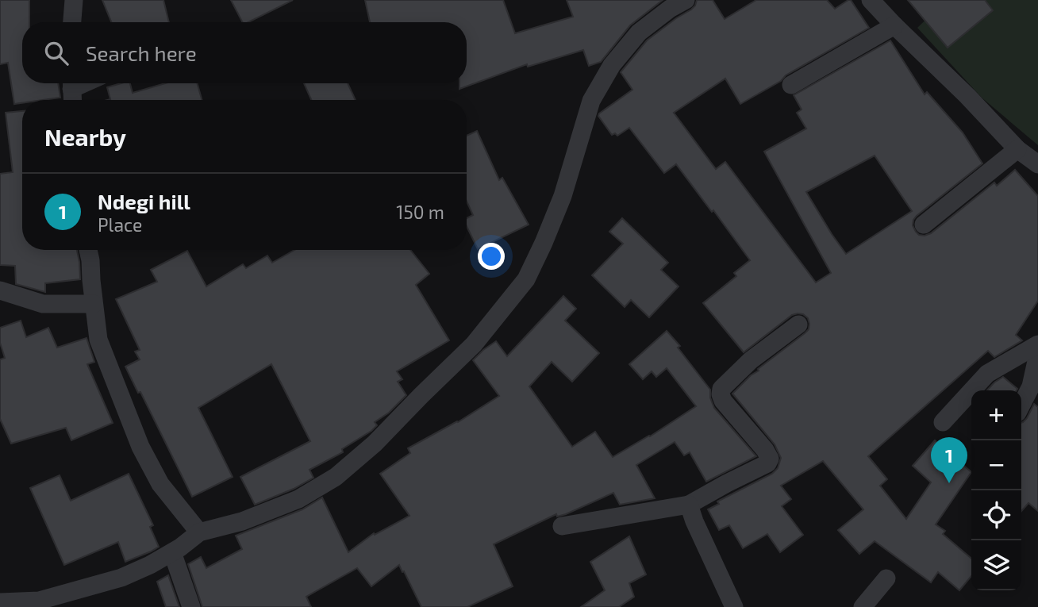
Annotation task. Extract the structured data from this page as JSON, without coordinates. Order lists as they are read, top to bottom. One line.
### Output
{"page":{"search":"Search here","heading":"Nearby","list":[{"mark":"1","name":"Ndegi hill","note":"Place","value":"150 m"}],"map_buttons":["+","−"],"pins":"1"}}
